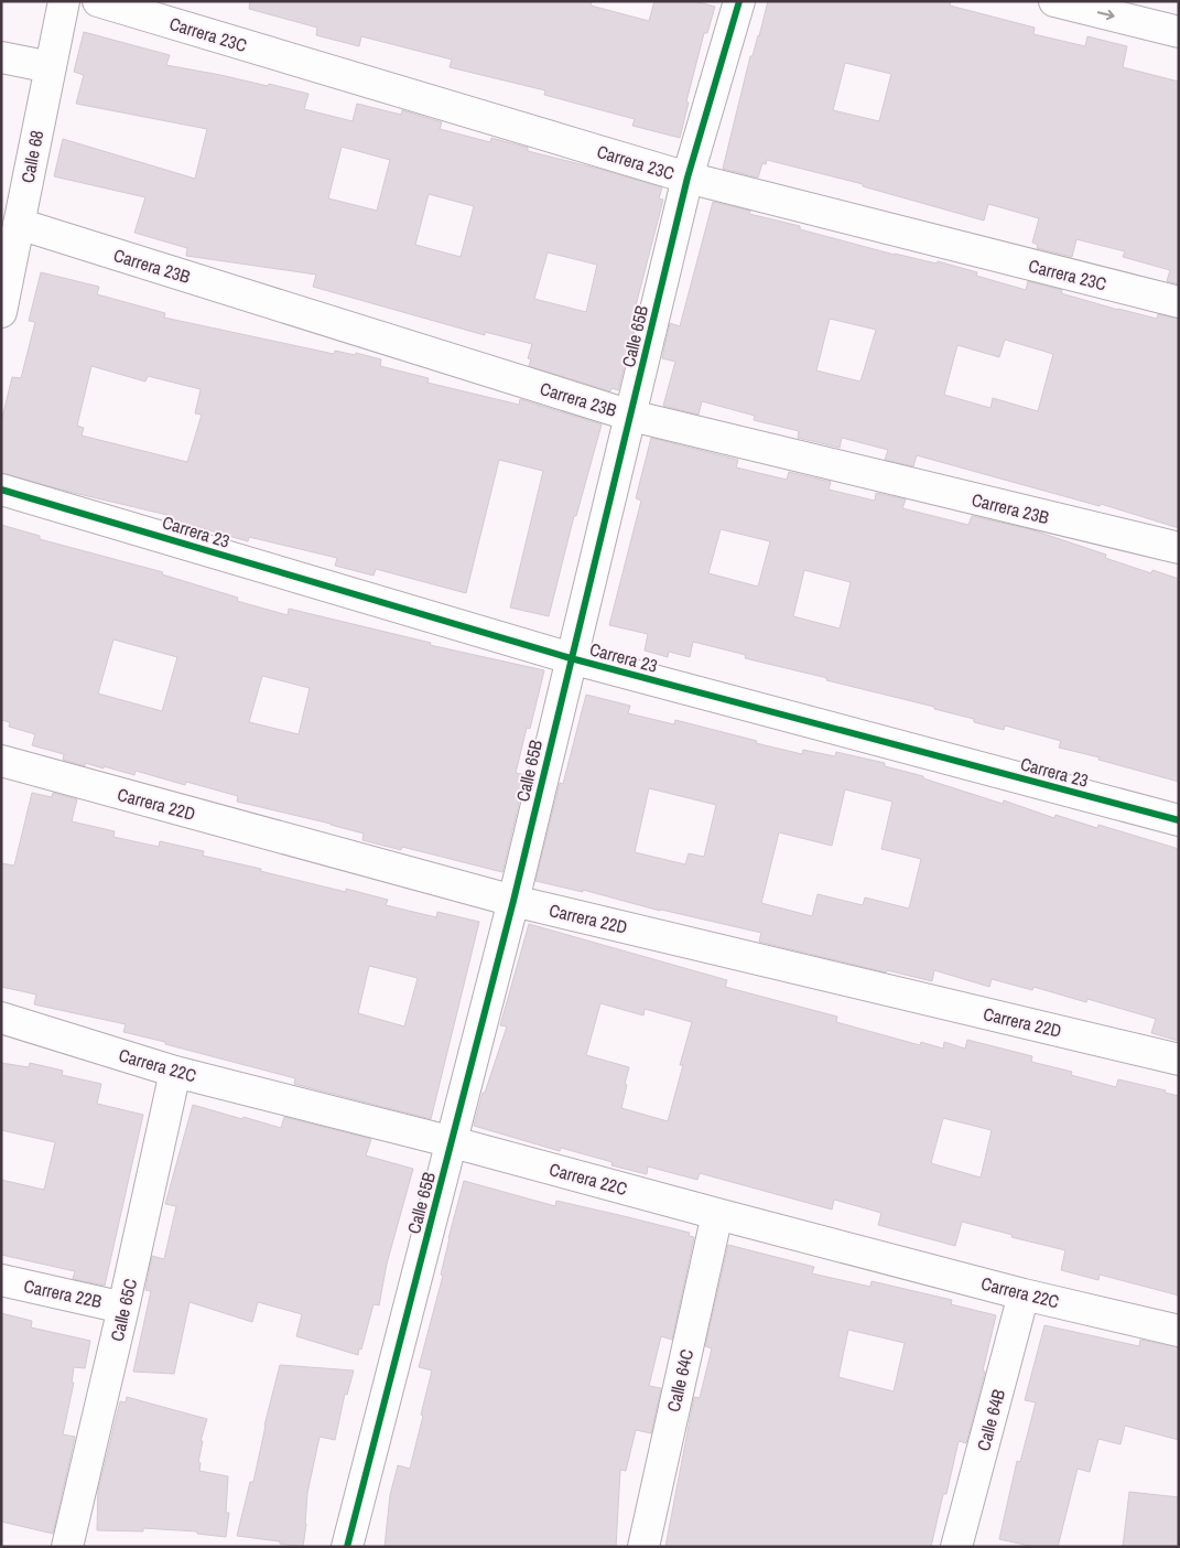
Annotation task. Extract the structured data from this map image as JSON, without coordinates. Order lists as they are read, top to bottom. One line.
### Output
{"streets":{"street":["Carrera 23C","Calle 68","Carrera 23B","Calle 65B","Carrera 23","Carrera 22D","Carrera 22C","Carrera 22B","Calle 65C","Calle 64C","Calle 64B"]},"crossings":[["Carrera 23C","Calle 65B"],["Calle 68","Carrera 23B"],["Carrera 23B","Calle 65B"],["Calle 65B","Carrera 23"],["Calle 65B","Carrera 22D"],["Calle 65B","Carrera 22C"],["Carrera 22C","Calle 65C"],["Carrera 22C","Calle 64C"],["Carrera 22C","Calle 64B"],["Carrera 22B","Calle 65C"]]}
